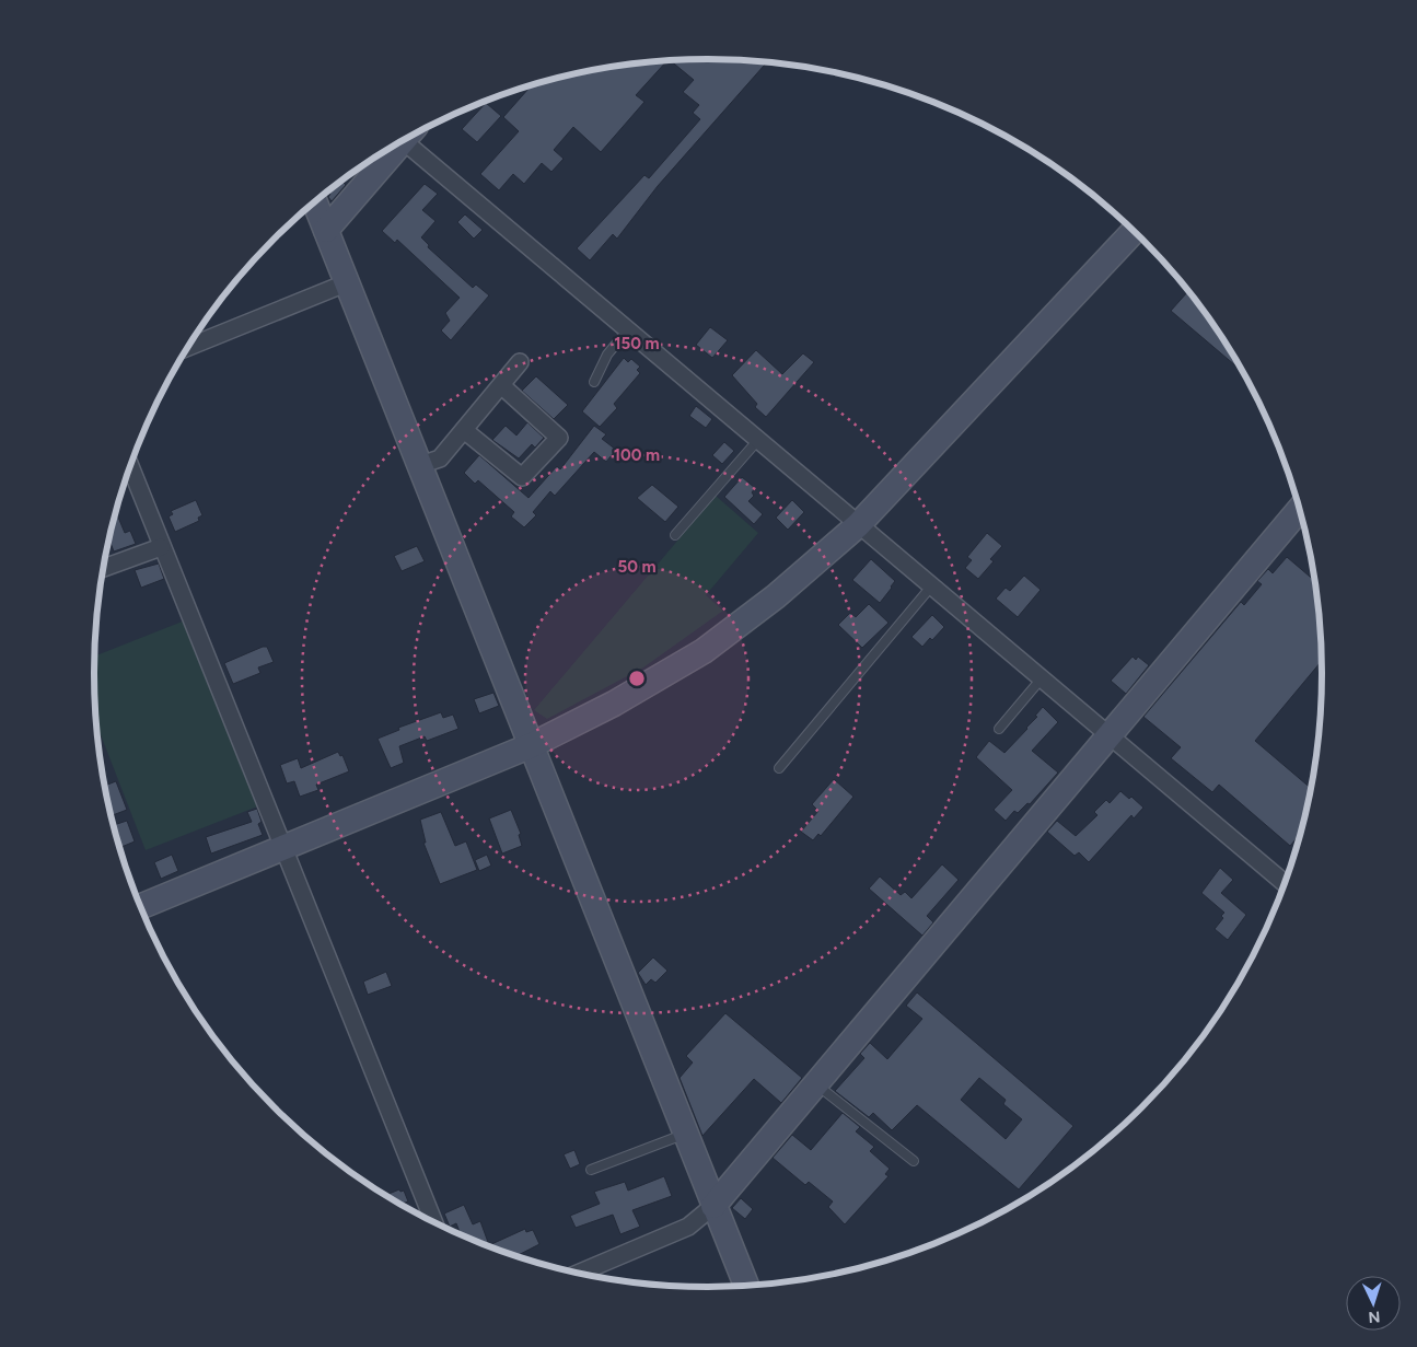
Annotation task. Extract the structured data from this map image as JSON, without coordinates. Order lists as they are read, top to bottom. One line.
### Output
{"north":"bottom","rings":["150 m","100 m","50 m"]}
